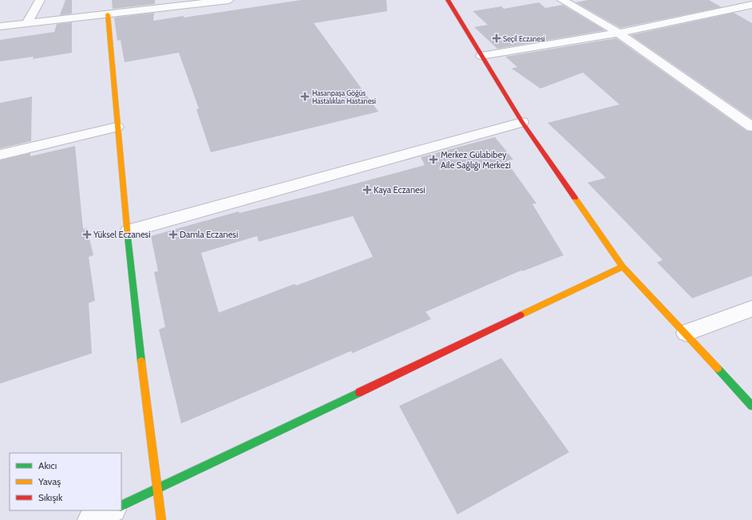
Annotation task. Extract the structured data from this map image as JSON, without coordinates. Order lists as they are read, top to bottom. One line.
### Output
{"places":{"health":["Seçil Eczanesi","Hasanpaşa Göğüs Hastalıkları Hastanesi","Merkez Gülabibey Aile Sağlığı Merkezi","Kaya Eczanesi","Yüksel Eczanesi","Damla Eczanesi"]},"legend":["Akıcı","Yavaş","Sıkışık"]}
